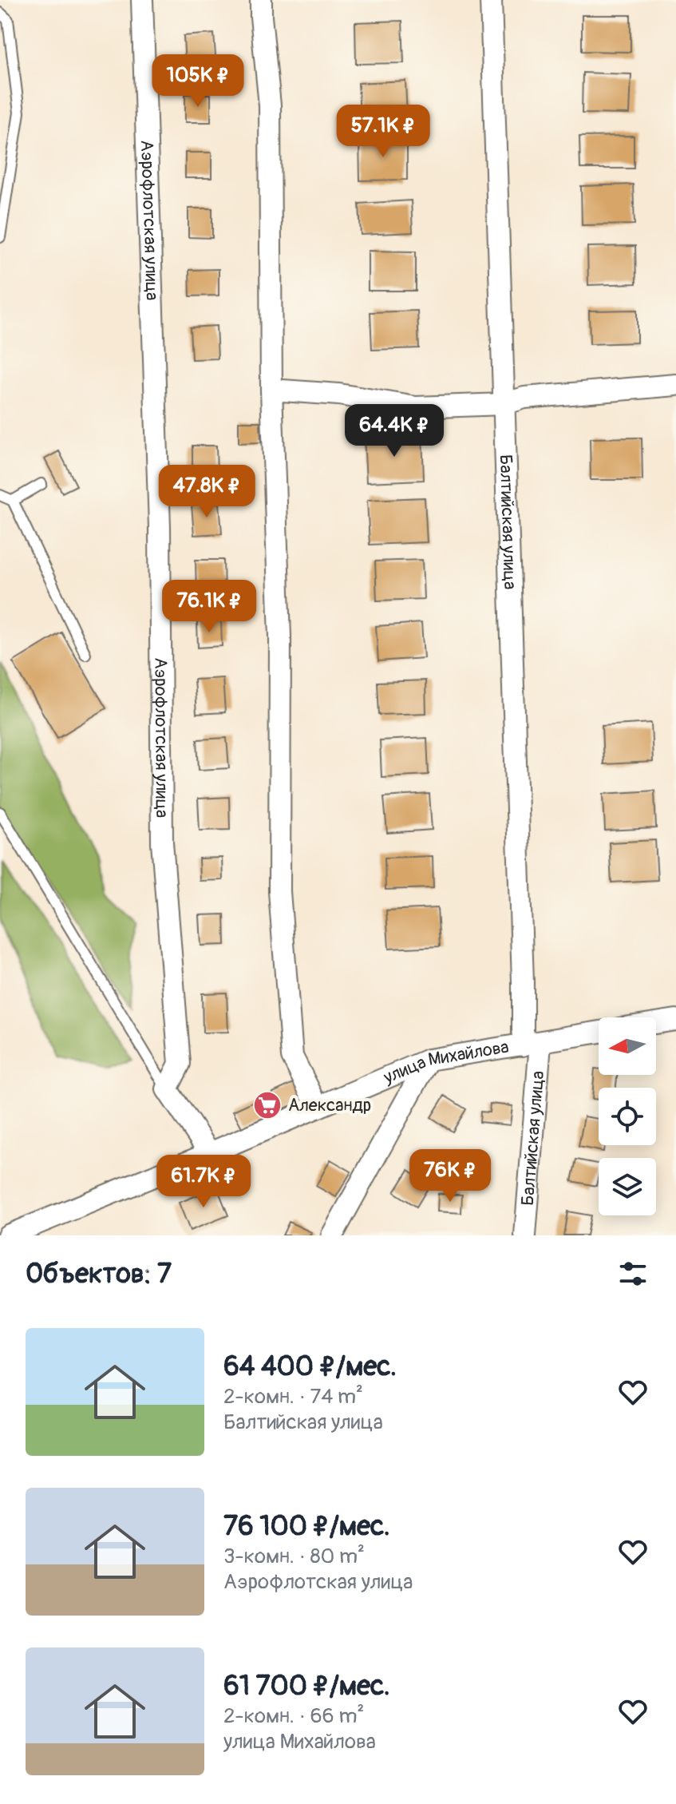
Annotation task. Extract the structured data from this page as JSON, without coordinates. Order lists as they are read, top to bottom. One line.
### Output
{"streets":{"street":["Аэрофлотская улица","Балтийская улица","улица Михайлова"]},"crossings":[["Балтийская улица","улица Михайлова"]],"places":{"supermarket":["Александр"]},"north":"left","page":{"price":["105K ₽","57.1K ₽","64.4K ₽","47.8K ₽","76.1K ₽","76K ₽","61.7K ₽"],"heading":"Объектов: 7","list":[{"name":"64 400 ₽/мес.","note":"2-комн. · 74 m² · Балтийская улица"},{"name":"76 100 ₽/мес.","note":"3-комн. · 80 m² · Аэрофлотская улица"},{"name":"61 700 ₽/мес.","note":"2-комн. · 66 m² · улица Михайлова"}]}}
